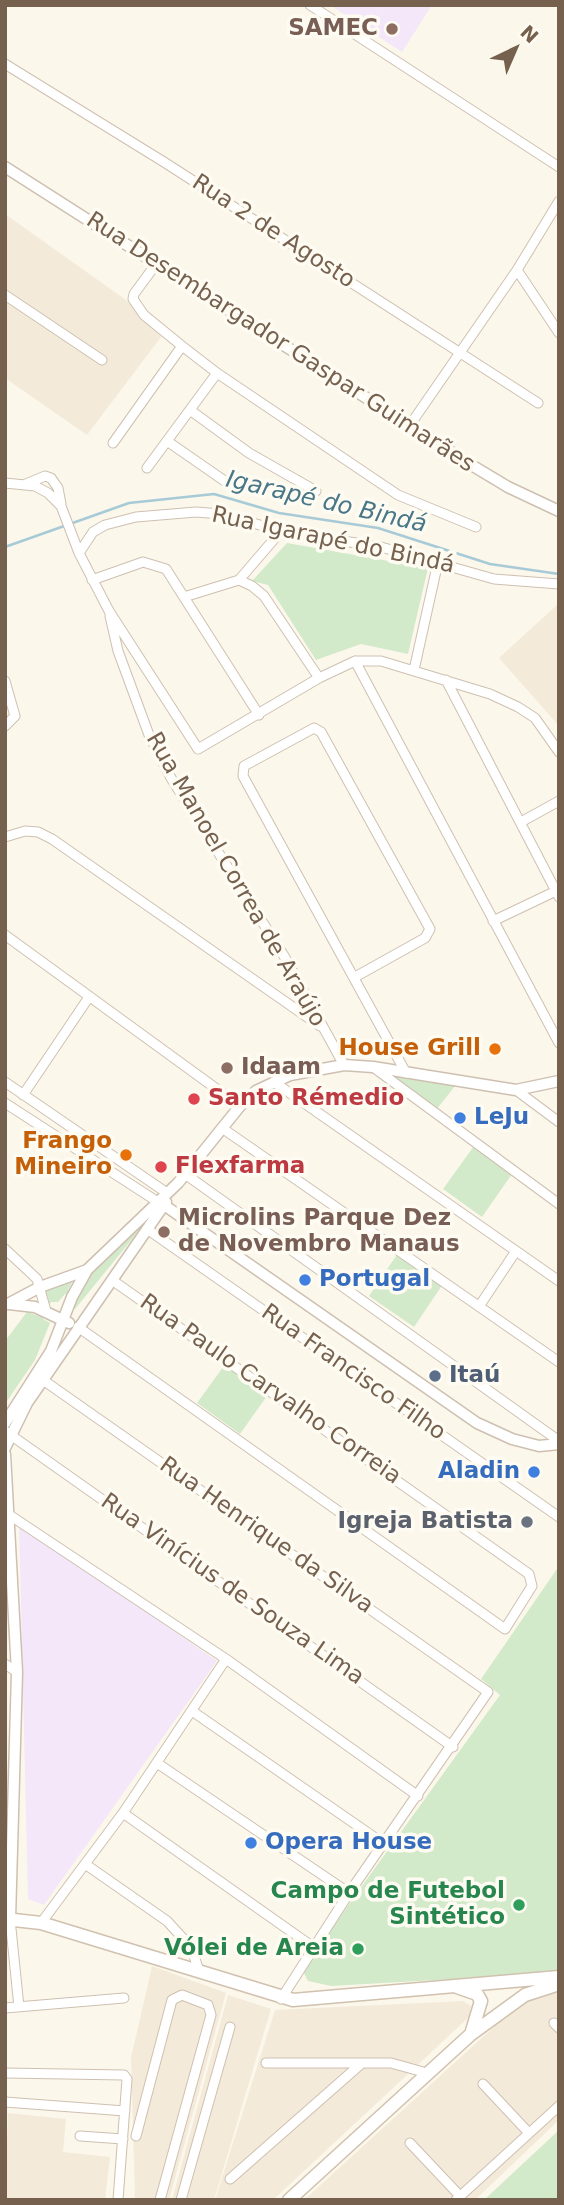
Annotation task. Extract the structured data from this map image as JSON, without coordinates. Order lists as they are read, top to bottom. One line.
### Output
{"streets":{"street":["Rua 2 de Agosto","Rua Desembargador Gaspar Guimarães","Rua Igarapé do Bindá","Rua Manoel Correa de Araújo","Rua Francisco Filho","Rua Paulo Carvalho Correia","Rua Henrique da Silva","Rua Vinícius de Souza Lima"]},"crossings":[["Rua Henrique da Silva","Rua Vinícius de Souza Lima"]],"water":["Igarapé do Bindá"],"places":["SAMEC","House Grill","Idaam","Santo Rémedio","LeJu","Frango Mineiro","Flexfarma","Microlins Parque Dez de Novembro Manaus","Portugal","Itaú","Aladin","Igreja Batista","Opera House","Campo de Futebol Sintético","Vólei de Areia"],"north":"top right"}
